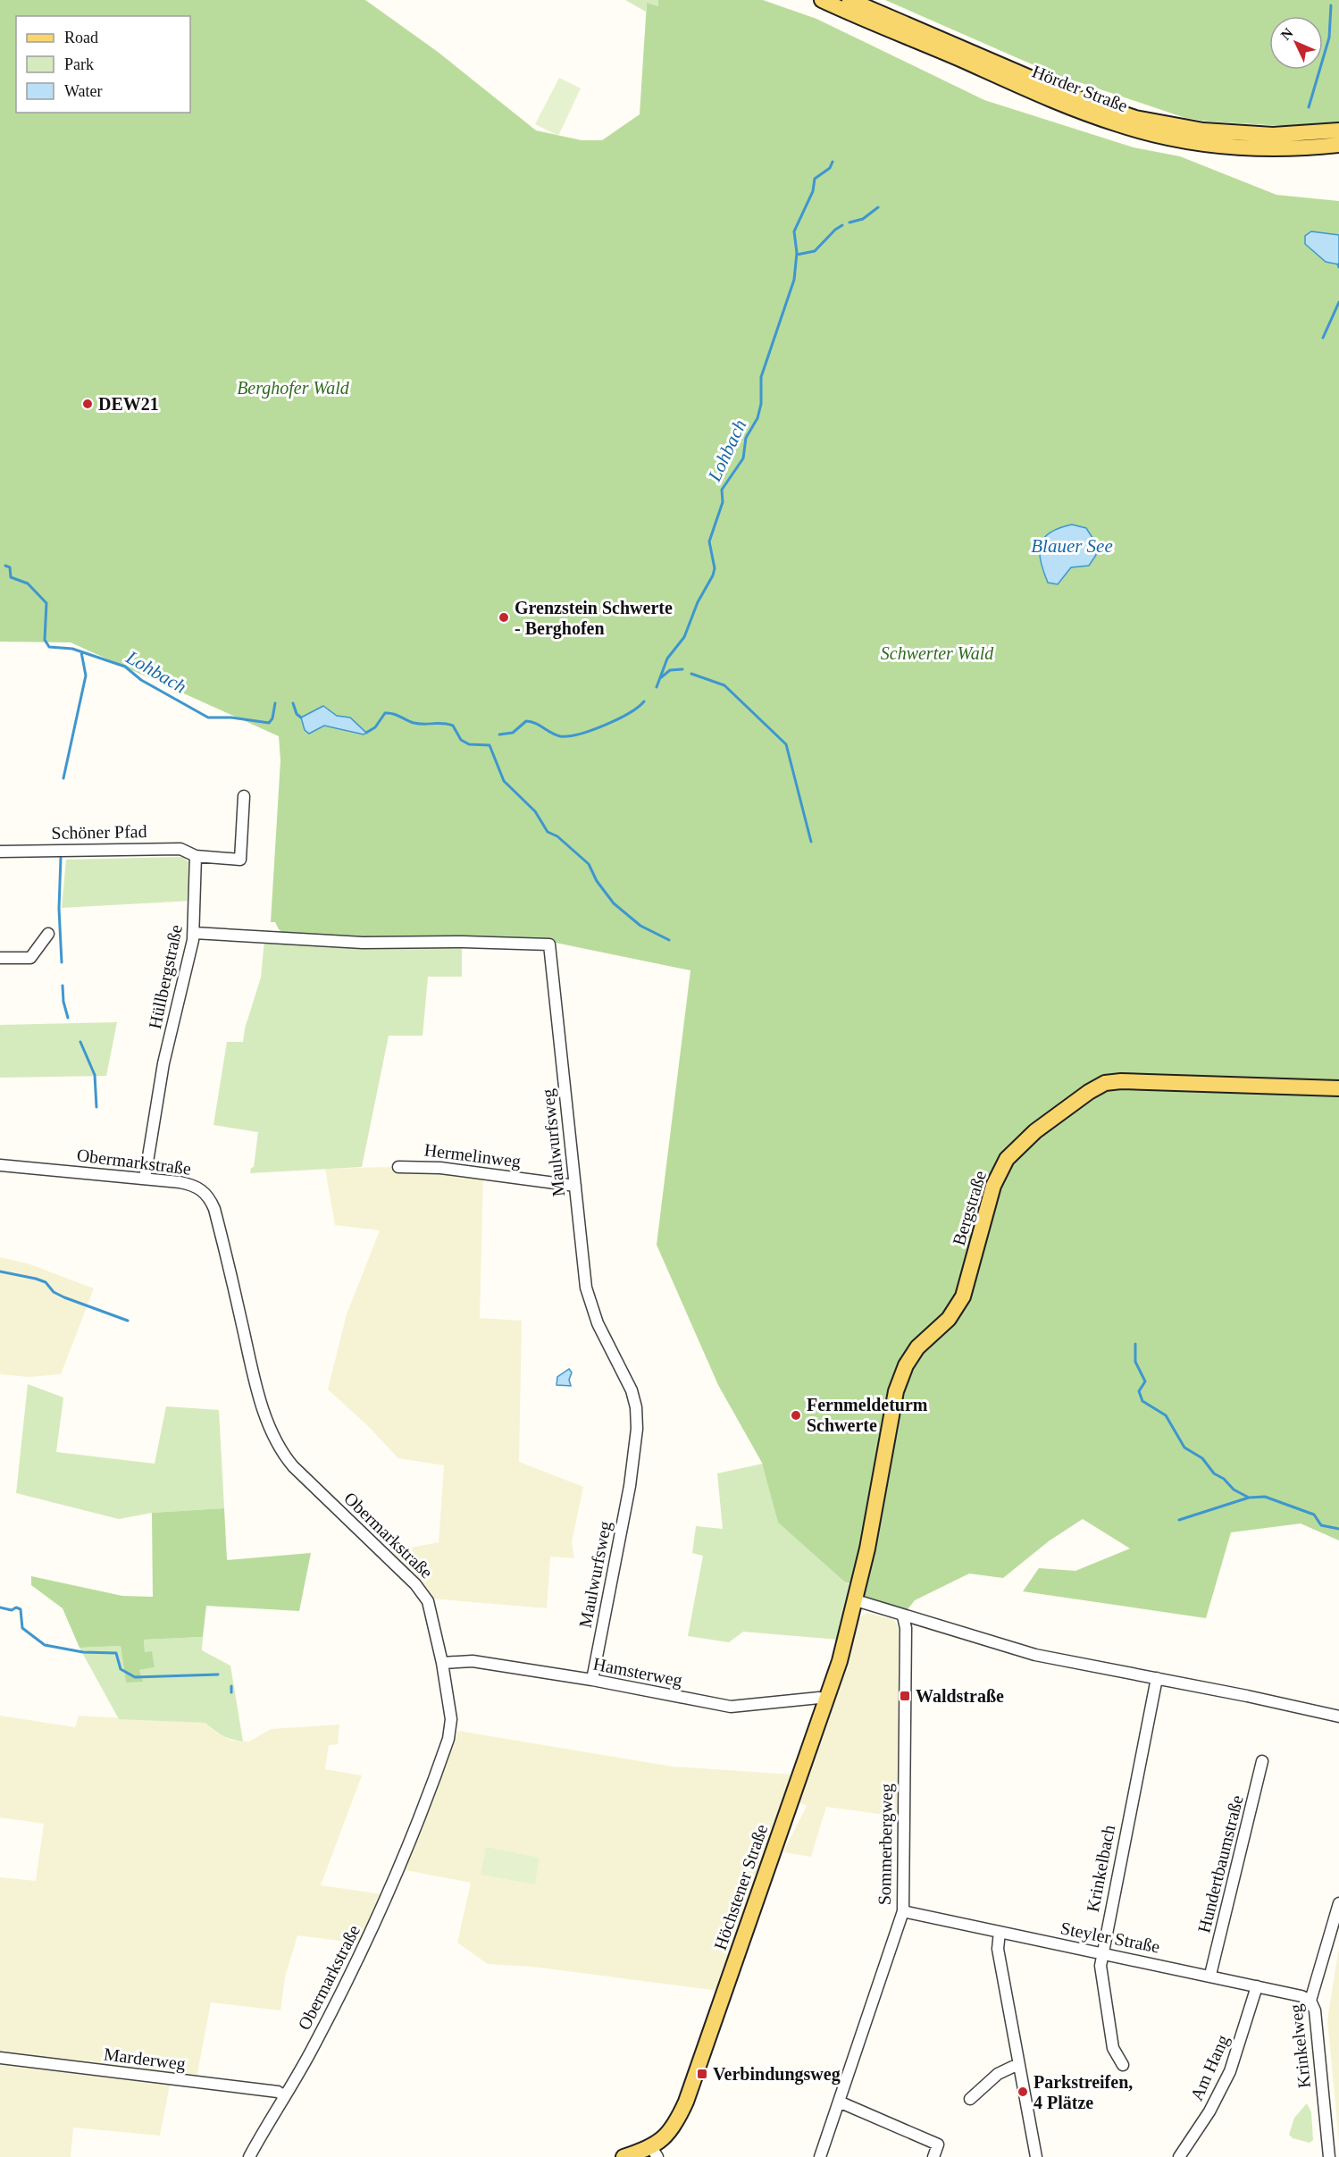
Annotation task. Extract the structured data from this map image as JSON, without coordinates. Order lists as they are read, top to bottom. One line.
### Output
{"streets":{"main road":["Hörder Straße","Bergstraße","Höchstener Straße"],"street":["Schöner Pfad","Hüllbergstraße","Maulwurfsweg","Hermelinweg","Obermarkstraße","Hamsterweg","Sommerbergweg","Hundertbaumstraße","Krinkelbach","Steyler Straße","Krinkelweg","Marderweg","Am Hang"]},"crossings":[["Schöner Pfad","Hüllbergstraße"],["Hüllbergstraße","Maulwurfsweg"],["Hüllbergstraße","Obermarkstraße"],["Maulwurfsweg","Hermelinweg"],["Maulwurfsweg","Hamsterweg"],["Obermarkstraße","Hamsterweg"],["Obermarkstraße","Marderweg"],["Bergstraße","Höchstener Straße"],["Hamsterweg","Höchstener Straße"],["Sommerbergweg","Steyler Straße"],["Hundertbaumstraße","Steyler Straße"],["Krinkelbach","Steyler Straße"],["Steyler Straße","Krinkelweg"],["Steyler Straße","Am Hang"]],"water":["Lohbach","Blauer See"],"parks":["Berghofer Wald","Schwerter Wald"],"places":{"other":["DEW21","Grenzstein Schwerte - Berghofen","Fernmeldeturm Schwerte","Parkstreifen, 4 Plätze"],"transit":["Waldstraße","Verbindungsweg"]},"legend":["Road","Park","Water"],"north":"top left"}
